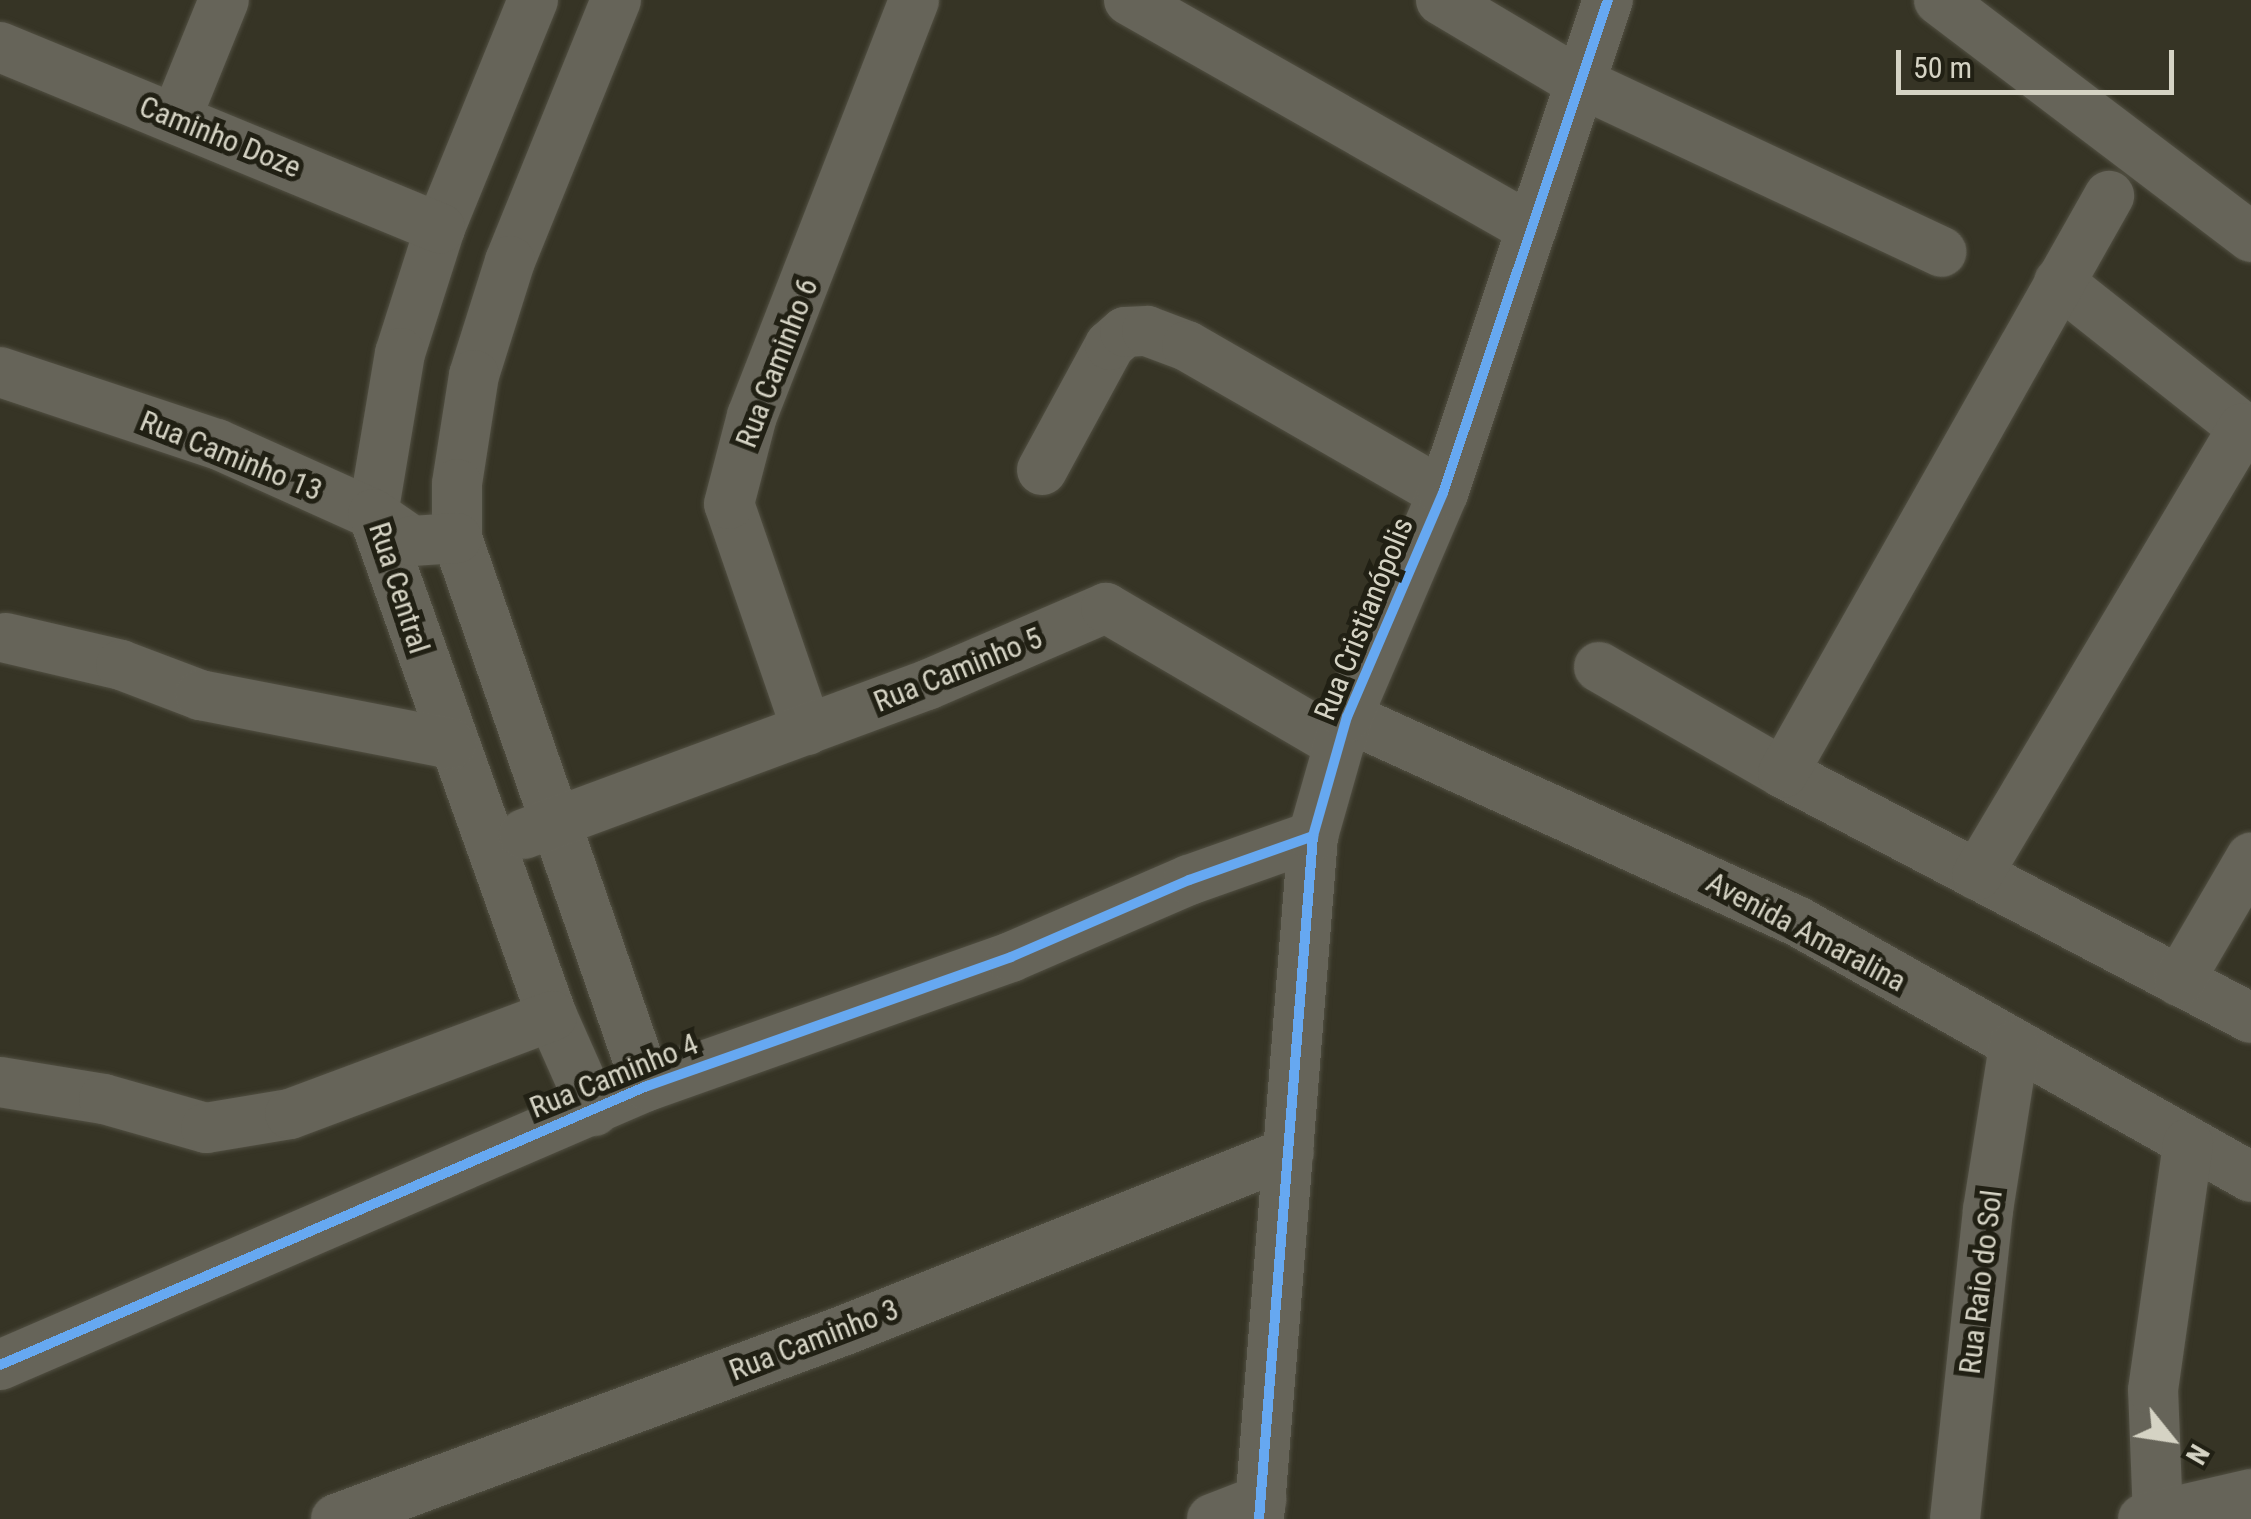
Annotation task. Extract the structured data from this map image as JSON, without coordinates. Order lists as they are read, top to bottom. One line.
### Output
{"streets":{"street":["Caminho Doze","Rua Caminho 6","Rua Caminho 13","Rua Central","Rua Cristianópolis","Rua Caminho 5","Avenida Amaralina","Rua Caminho 4","Rua Raio do Sol","Rua Caminho 3"]},"crossings":[["Caminho Doze","Rua Central"],["Rua Caminho 6","Rua Caminho 5"],["Rua Caminho 13","Rua Central"],["Rua Central","Rua Caminho 5"],["Rua Central","Rua Caminho 4"],["Rua Cristianópolis","Rua Caminho 5"],["Rua Cristianópolis","Avenida Amaralina"],["Rua Cristianópolis","Rua Caminho 4"],["Rua Cristianópolis","Rua Caminho 3"],["Rua Caminho 5","Avenida Amaralina"],["Avenida Amaralina","Rua Raio do Sol"]],"scale_bar":"50 m","north":"bottom right"}
